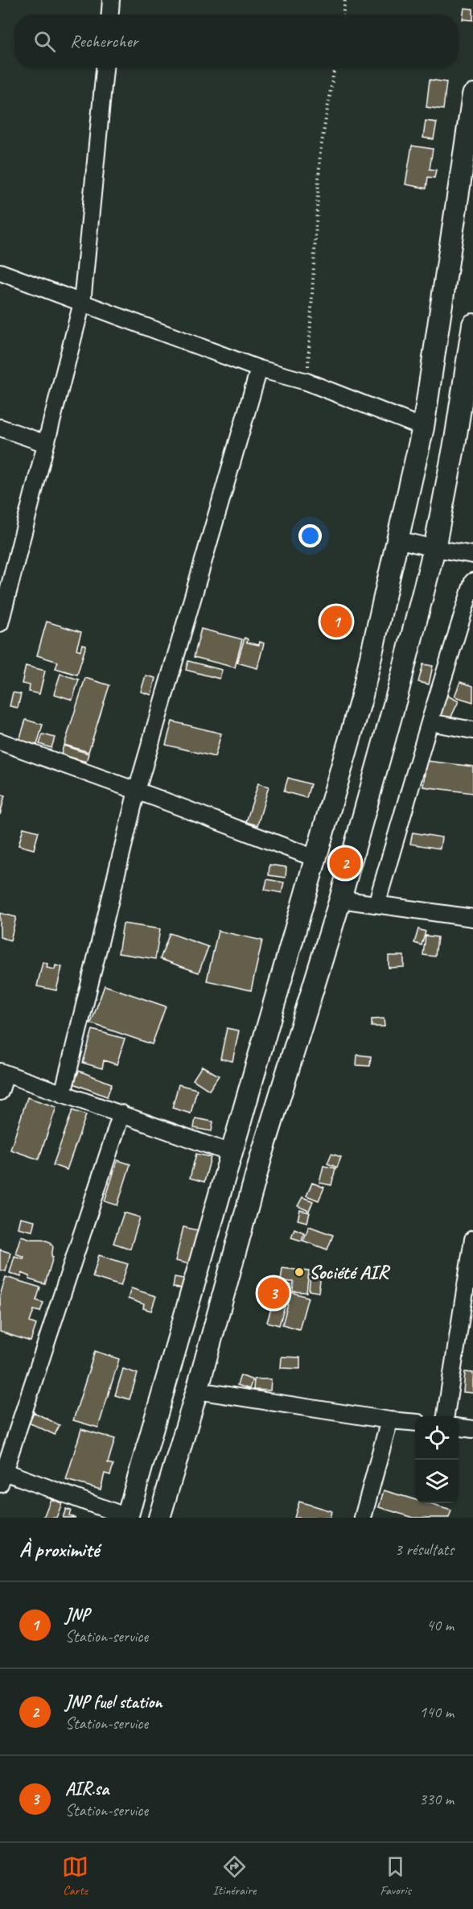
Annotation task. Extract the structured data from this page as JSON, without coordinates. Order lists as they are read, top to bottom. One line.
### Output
{"places":["Société AIR"],"page":{"search":"Rechercher","pins":["1","2","3"],"heading":["À proximité","3 résultats"],"list":[{"mark":"1","name":"JNP","note":"Station-service","value":"40 m"},{"mark":"2","name":"JNP fuel station","note":"Station-service","value":"140 m"},{"mark":"3","name":"AIR.sa","note":"Station-service","value":"330 m"}],"nav":["Carte","Itinéraire","Favoris"]}}
